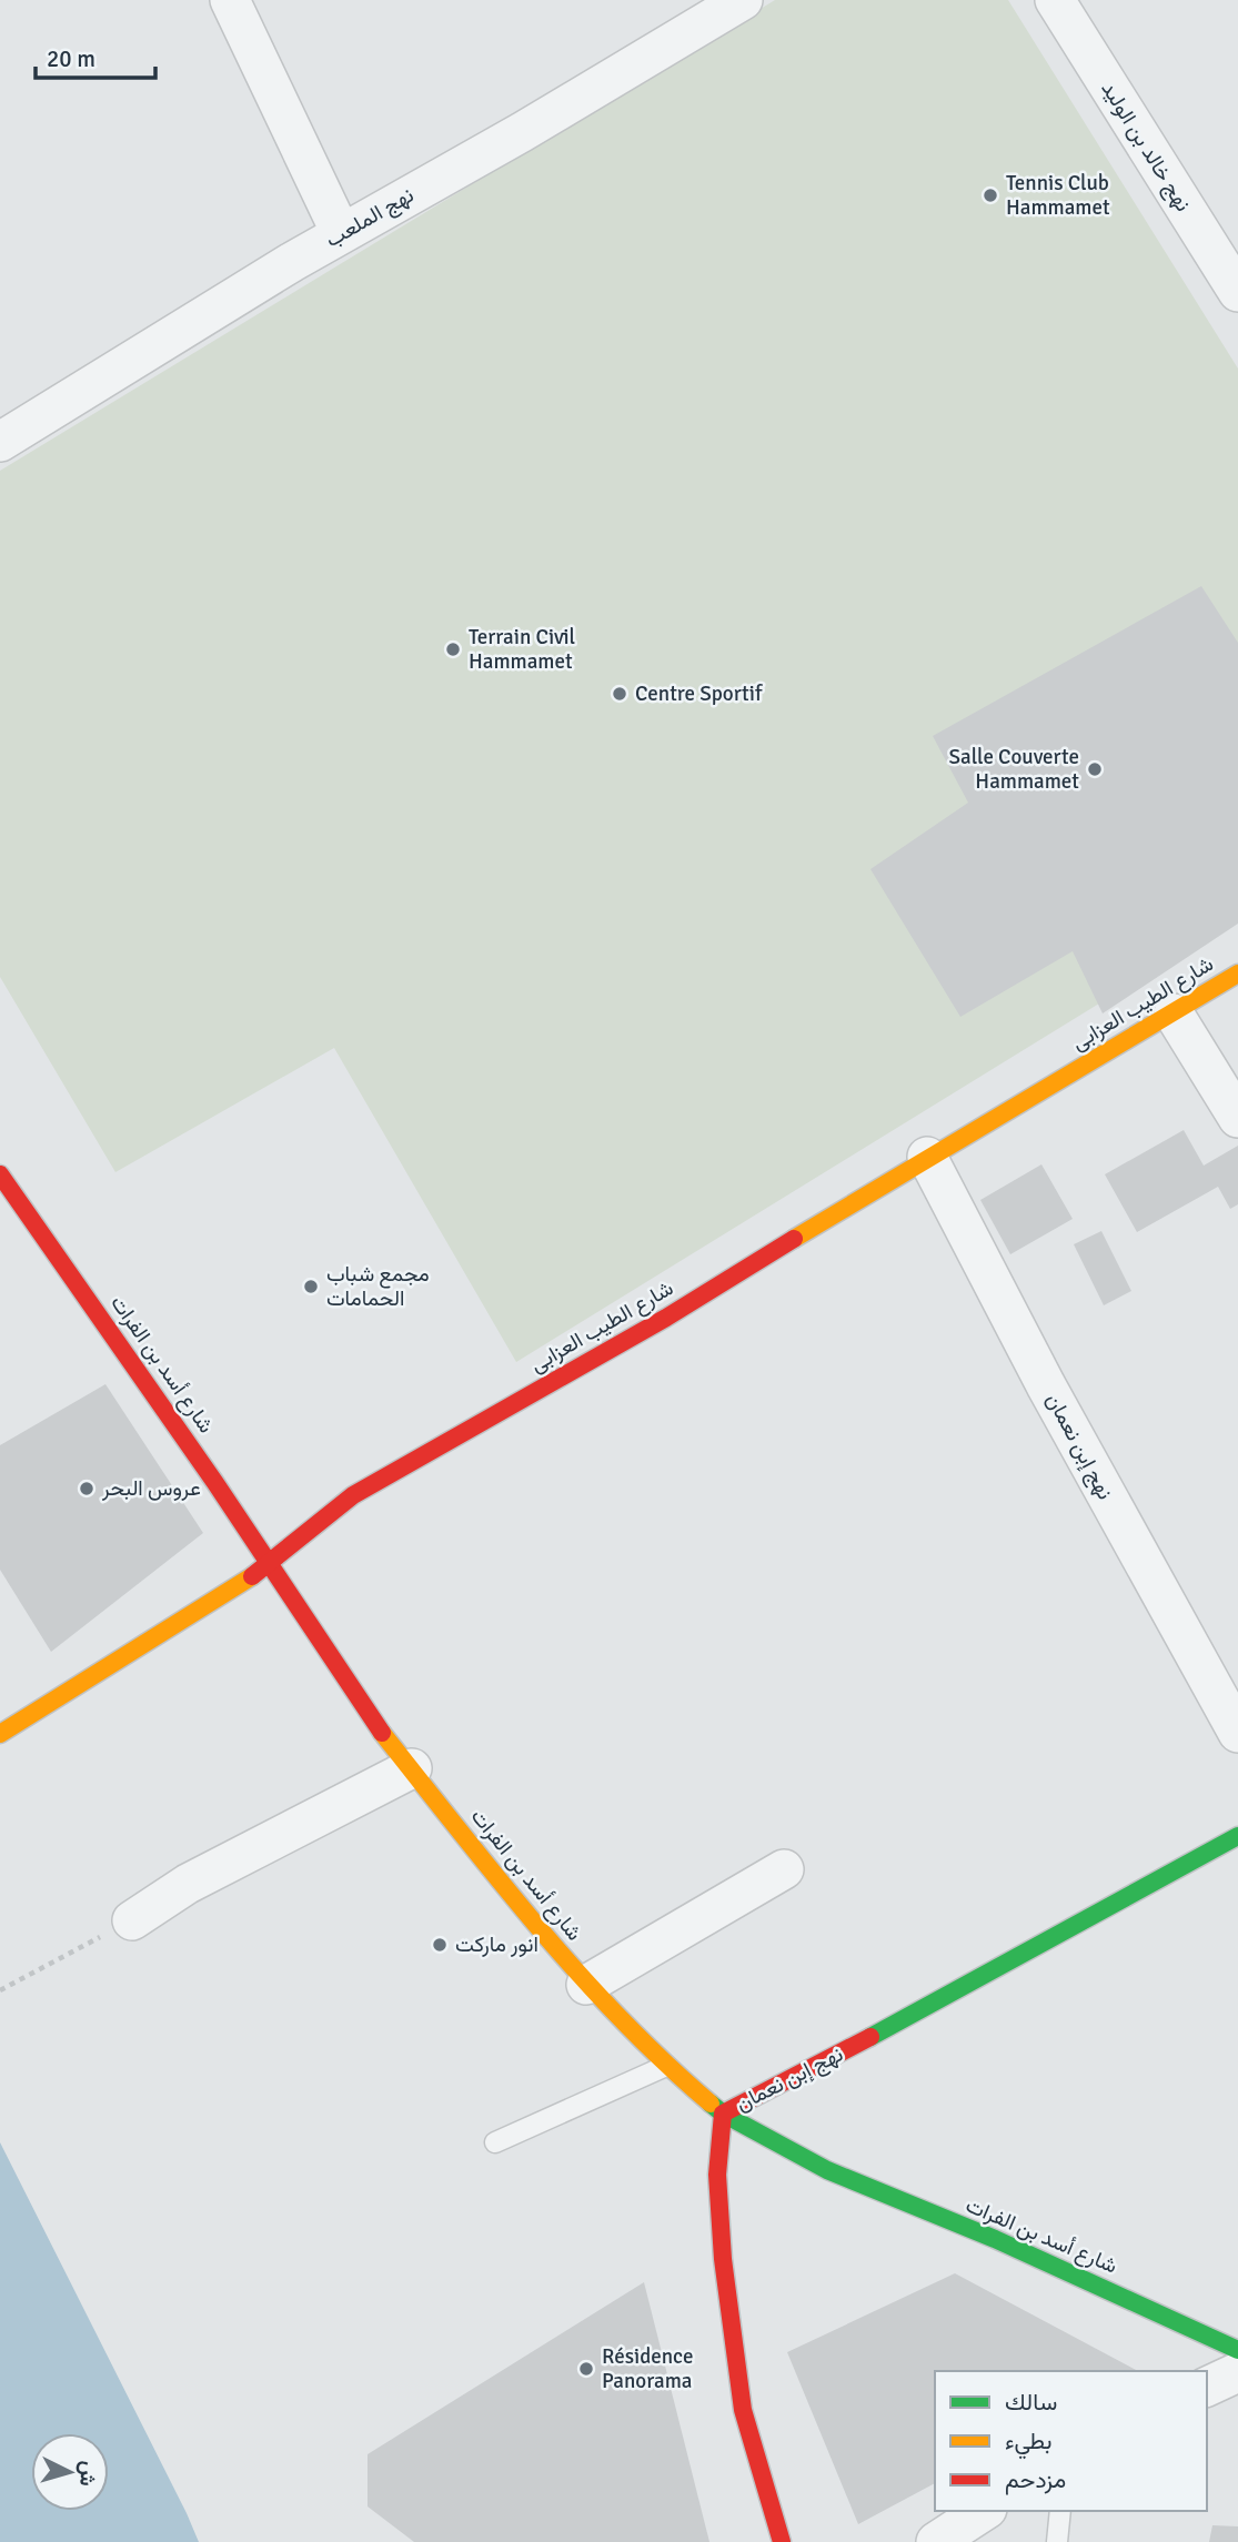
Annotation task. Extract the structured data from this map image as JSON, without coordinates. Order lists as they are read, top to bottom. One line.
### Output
{"streets":{"street":["نهج خالد بن الوليد","نهج الملعب","شارع الطيب العزابى","شارع أسد بن الفرات","نهج إبن نعمان"]},"crossings":[["شارع الطيب العزابى","شارع أسد بن الفرات"],["شارع الطيب العزابى","نهج إبن نعمان"],["شارع أسد بن الفرات","نهج إبن نعمان"]],"places":["Tennis Club Hammamet","Terrain Civil Hammamet","Centre Sportif","Salle Couverte Hammamet","مجمع شباب الحمامات","عروس البحر","انور ماركت","Résidence Panorama"],"legend":["سالك","بطيء","مزدحم"],"scale_bar":"20 m","north":"right"}
